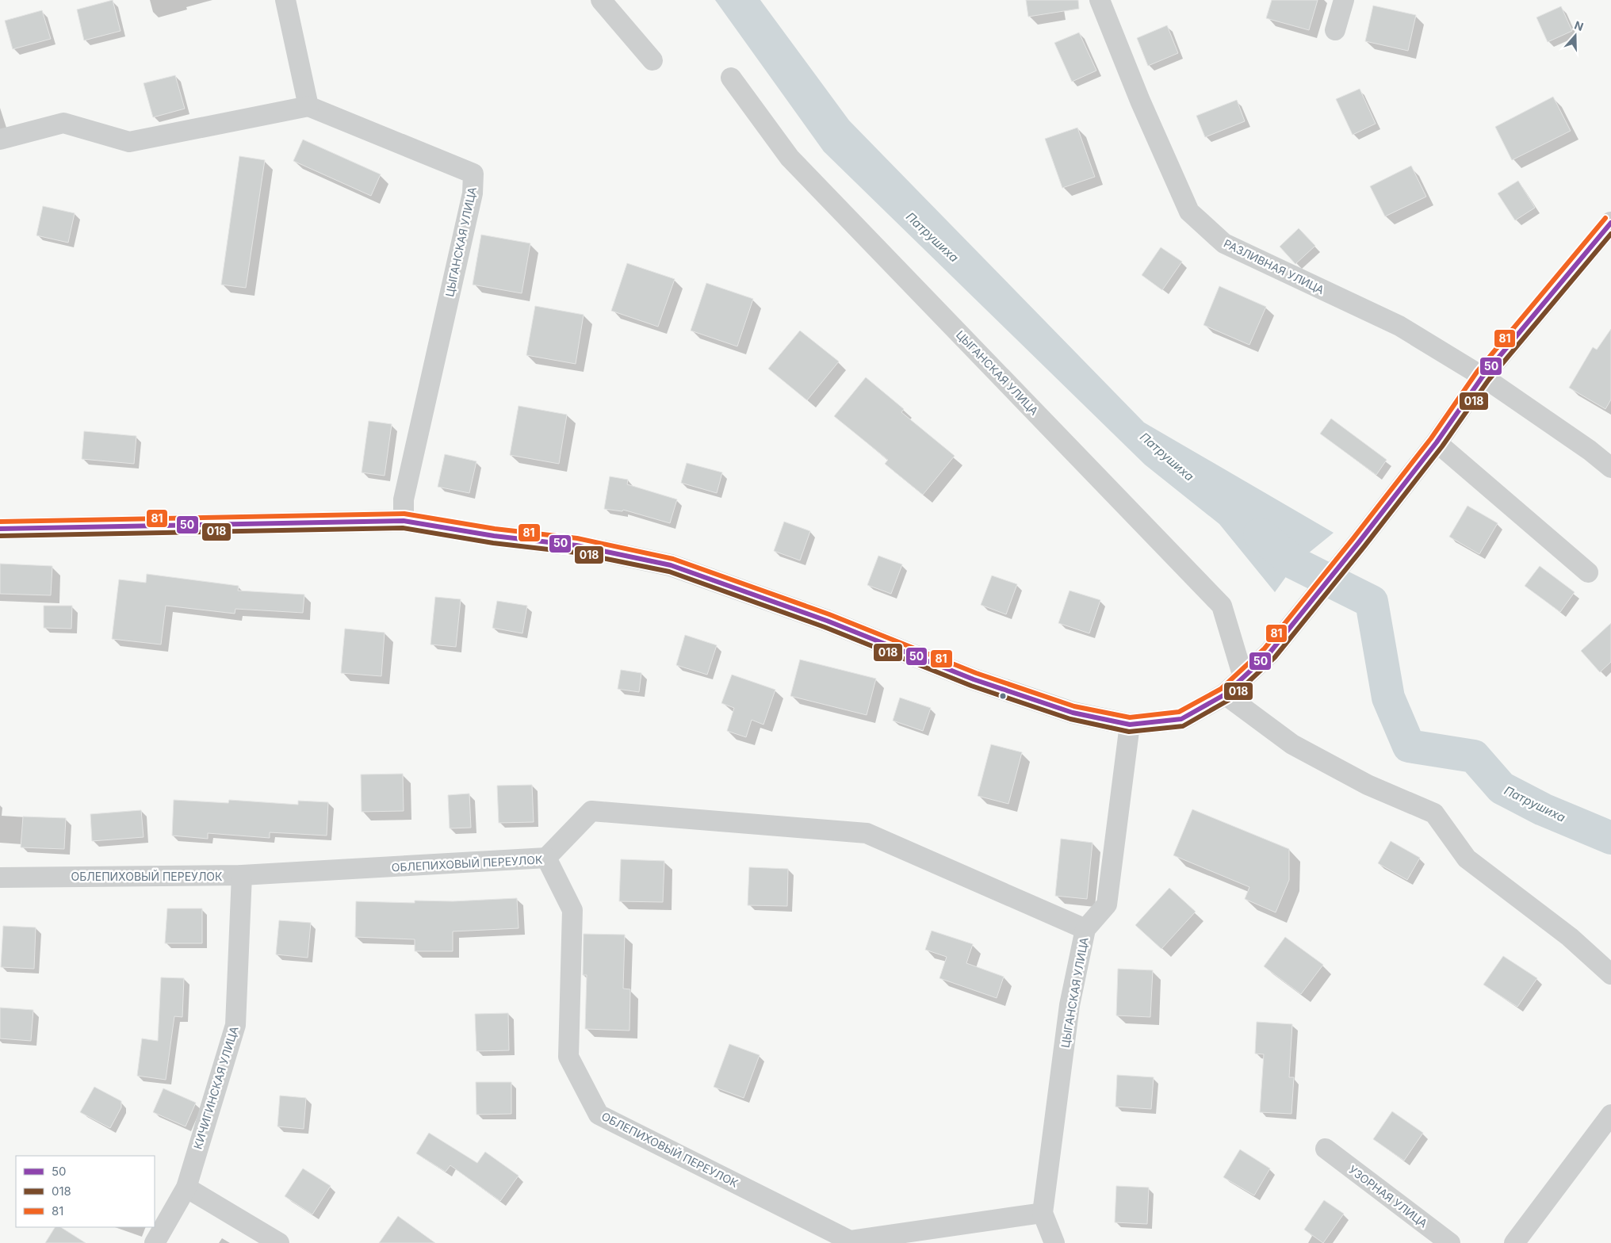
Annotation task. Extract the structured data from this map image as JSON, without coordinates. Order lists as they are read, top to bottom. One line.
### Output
{"streets":{"street":["ЦЫГАНСКАЯ УЛИЦА","РАЗЛИВНАЯ УЛИЦА","ОБЛЕПИХОВЫЙ ПЕРЕУЛОК","КИЧИГИНСКАЯ УЛИЦА","УЗОРНАЯ УЛИЦА"]},"crossings":[["ЦЫГАНСКАЯ УЛИЦА","ОБЛЕПИХОВЫЙ ПЕРЕУЛОК"],["ОБЛЕПИХОВЫЙ ПЕРЕУЛОК","КИЧИГИНСКАЯ УЛИЦА"]],"water":["Патрушиха"],"lines":["transit line 81","transit line 50","transit line 018"],"legend":["50","018","81"],"north":"top"}
